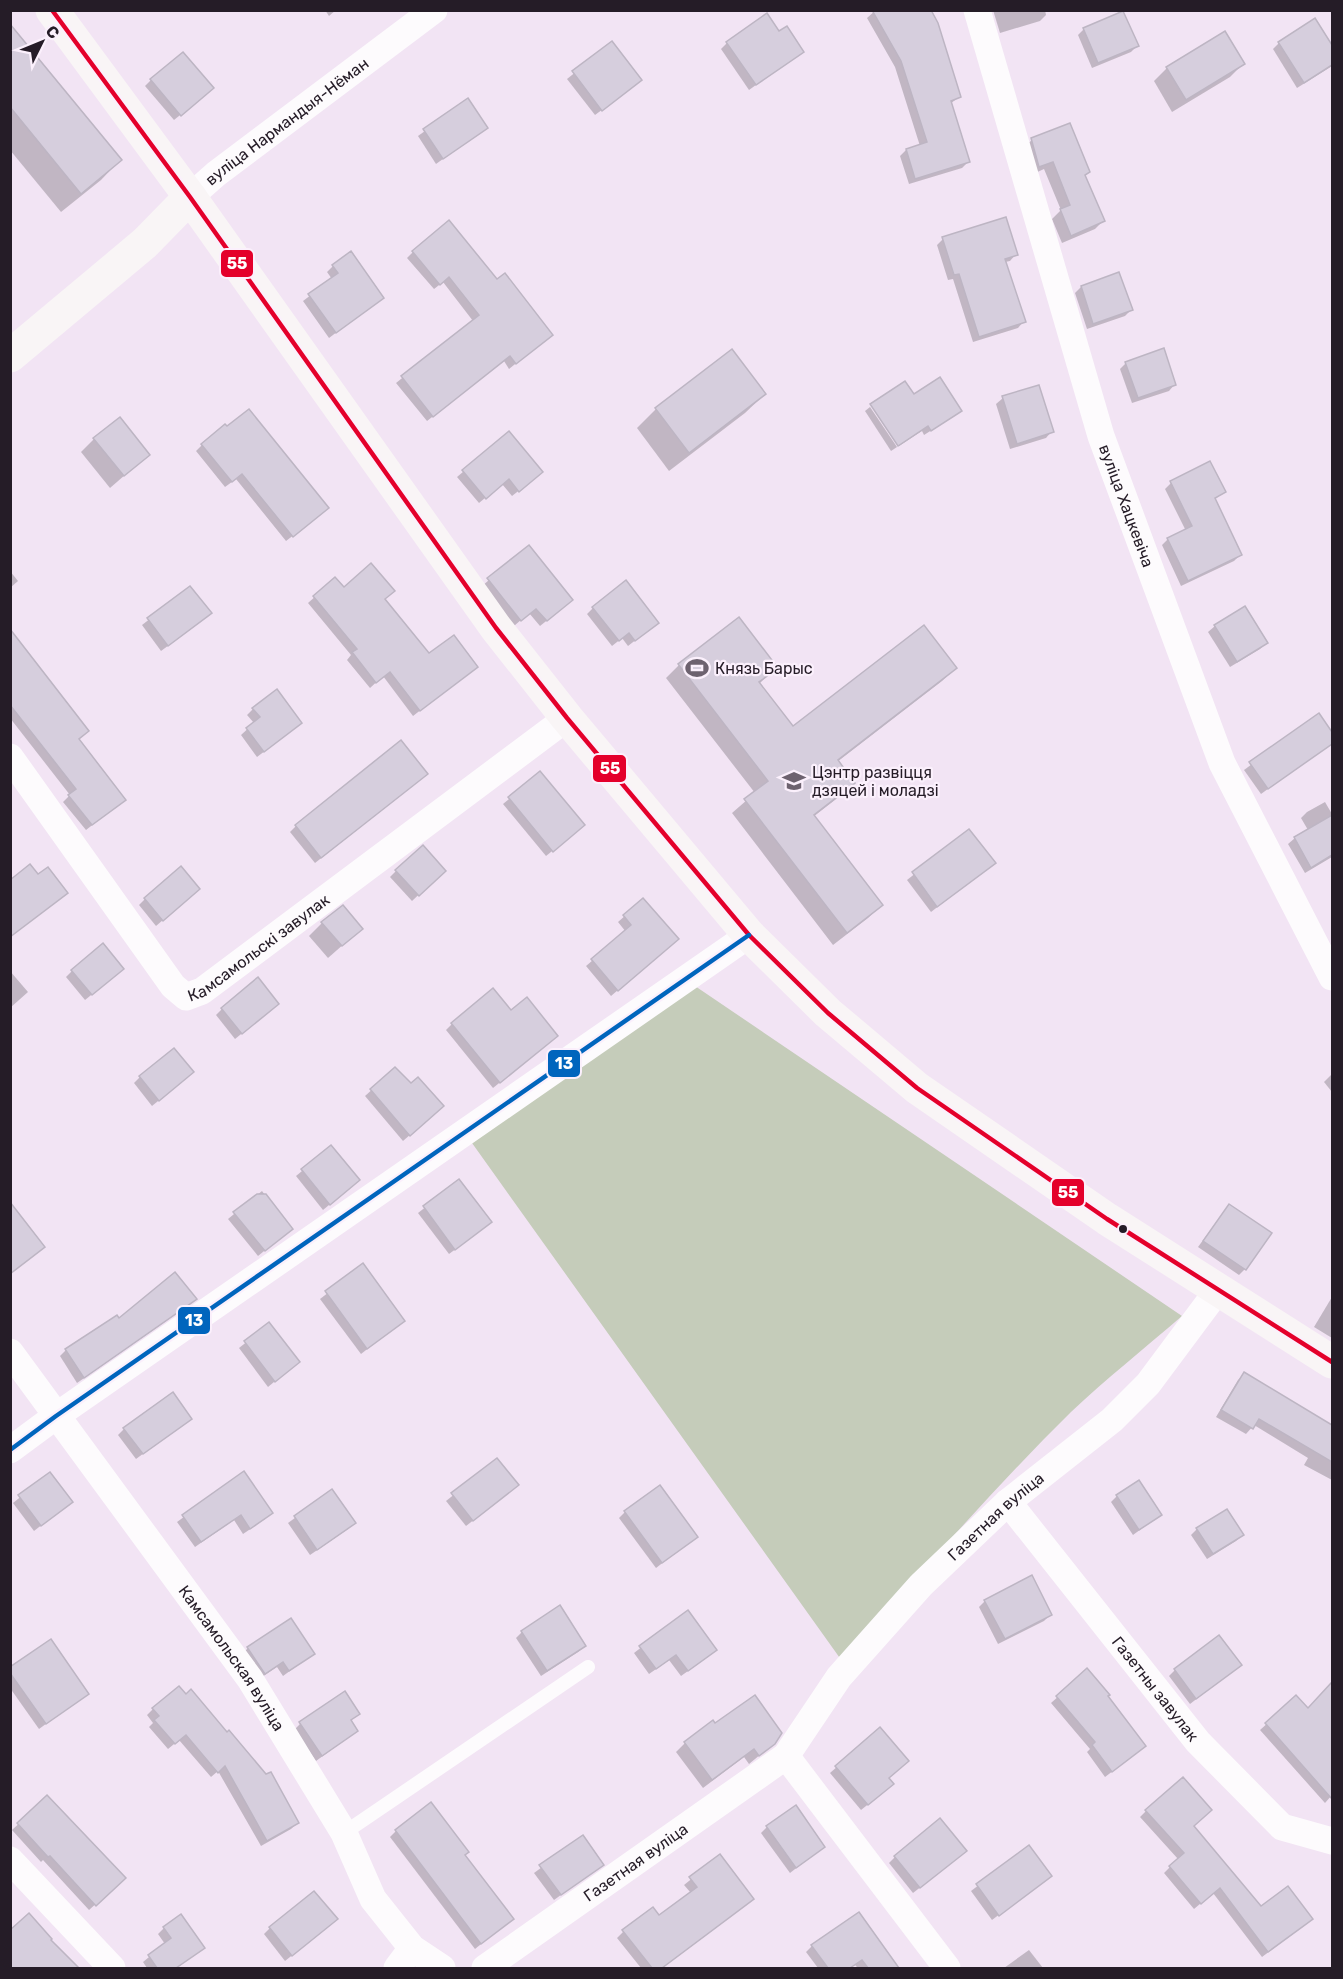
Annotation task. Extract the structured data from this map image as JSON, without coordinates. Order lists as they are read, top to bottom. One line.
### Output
{"streets":{"street":["вуліца Нармандыя-Нёман","вуліца Хацкевіча","Камсамольскі завулак","Газетная вуліца","Камсамольская вуліца","Газетны завулак"]},"crossings":[["Газетная вуліца","Газетны завулак"]],"places":{"sports":["Князь Барыс"],"school or university":["Цэнтр развіцця дзяцей і моладзі"]},"lines":["transit line 55","transit line 13"],"north":"top right"}
